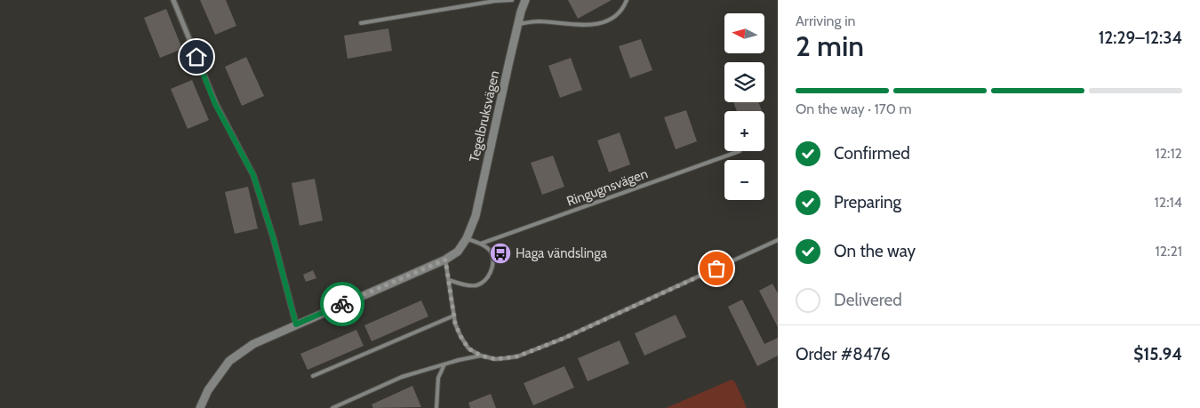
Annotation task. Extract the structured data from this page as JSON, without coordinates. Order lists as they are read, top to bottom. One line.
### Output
{"streets":{"street":["Tegelbruksvägen"],"lane":["Ringugnsvägen"]},"crossings":[["Tegelbruksvägen","Ringugnsvägen"]],"places":{"bus stop":["Haga vändslinga"]},"north":"left","page":{"heading":["2 min","Arriving in","12:29–12:34"],"panel":["Order #8476","$15.94"],"map_buttons":["+","−"],"bar":"On the way · 170 m","list":[["Confirmed","12:12"],["Preparing","12:14"],["On the way","12:21"],"Delivered"]}}
